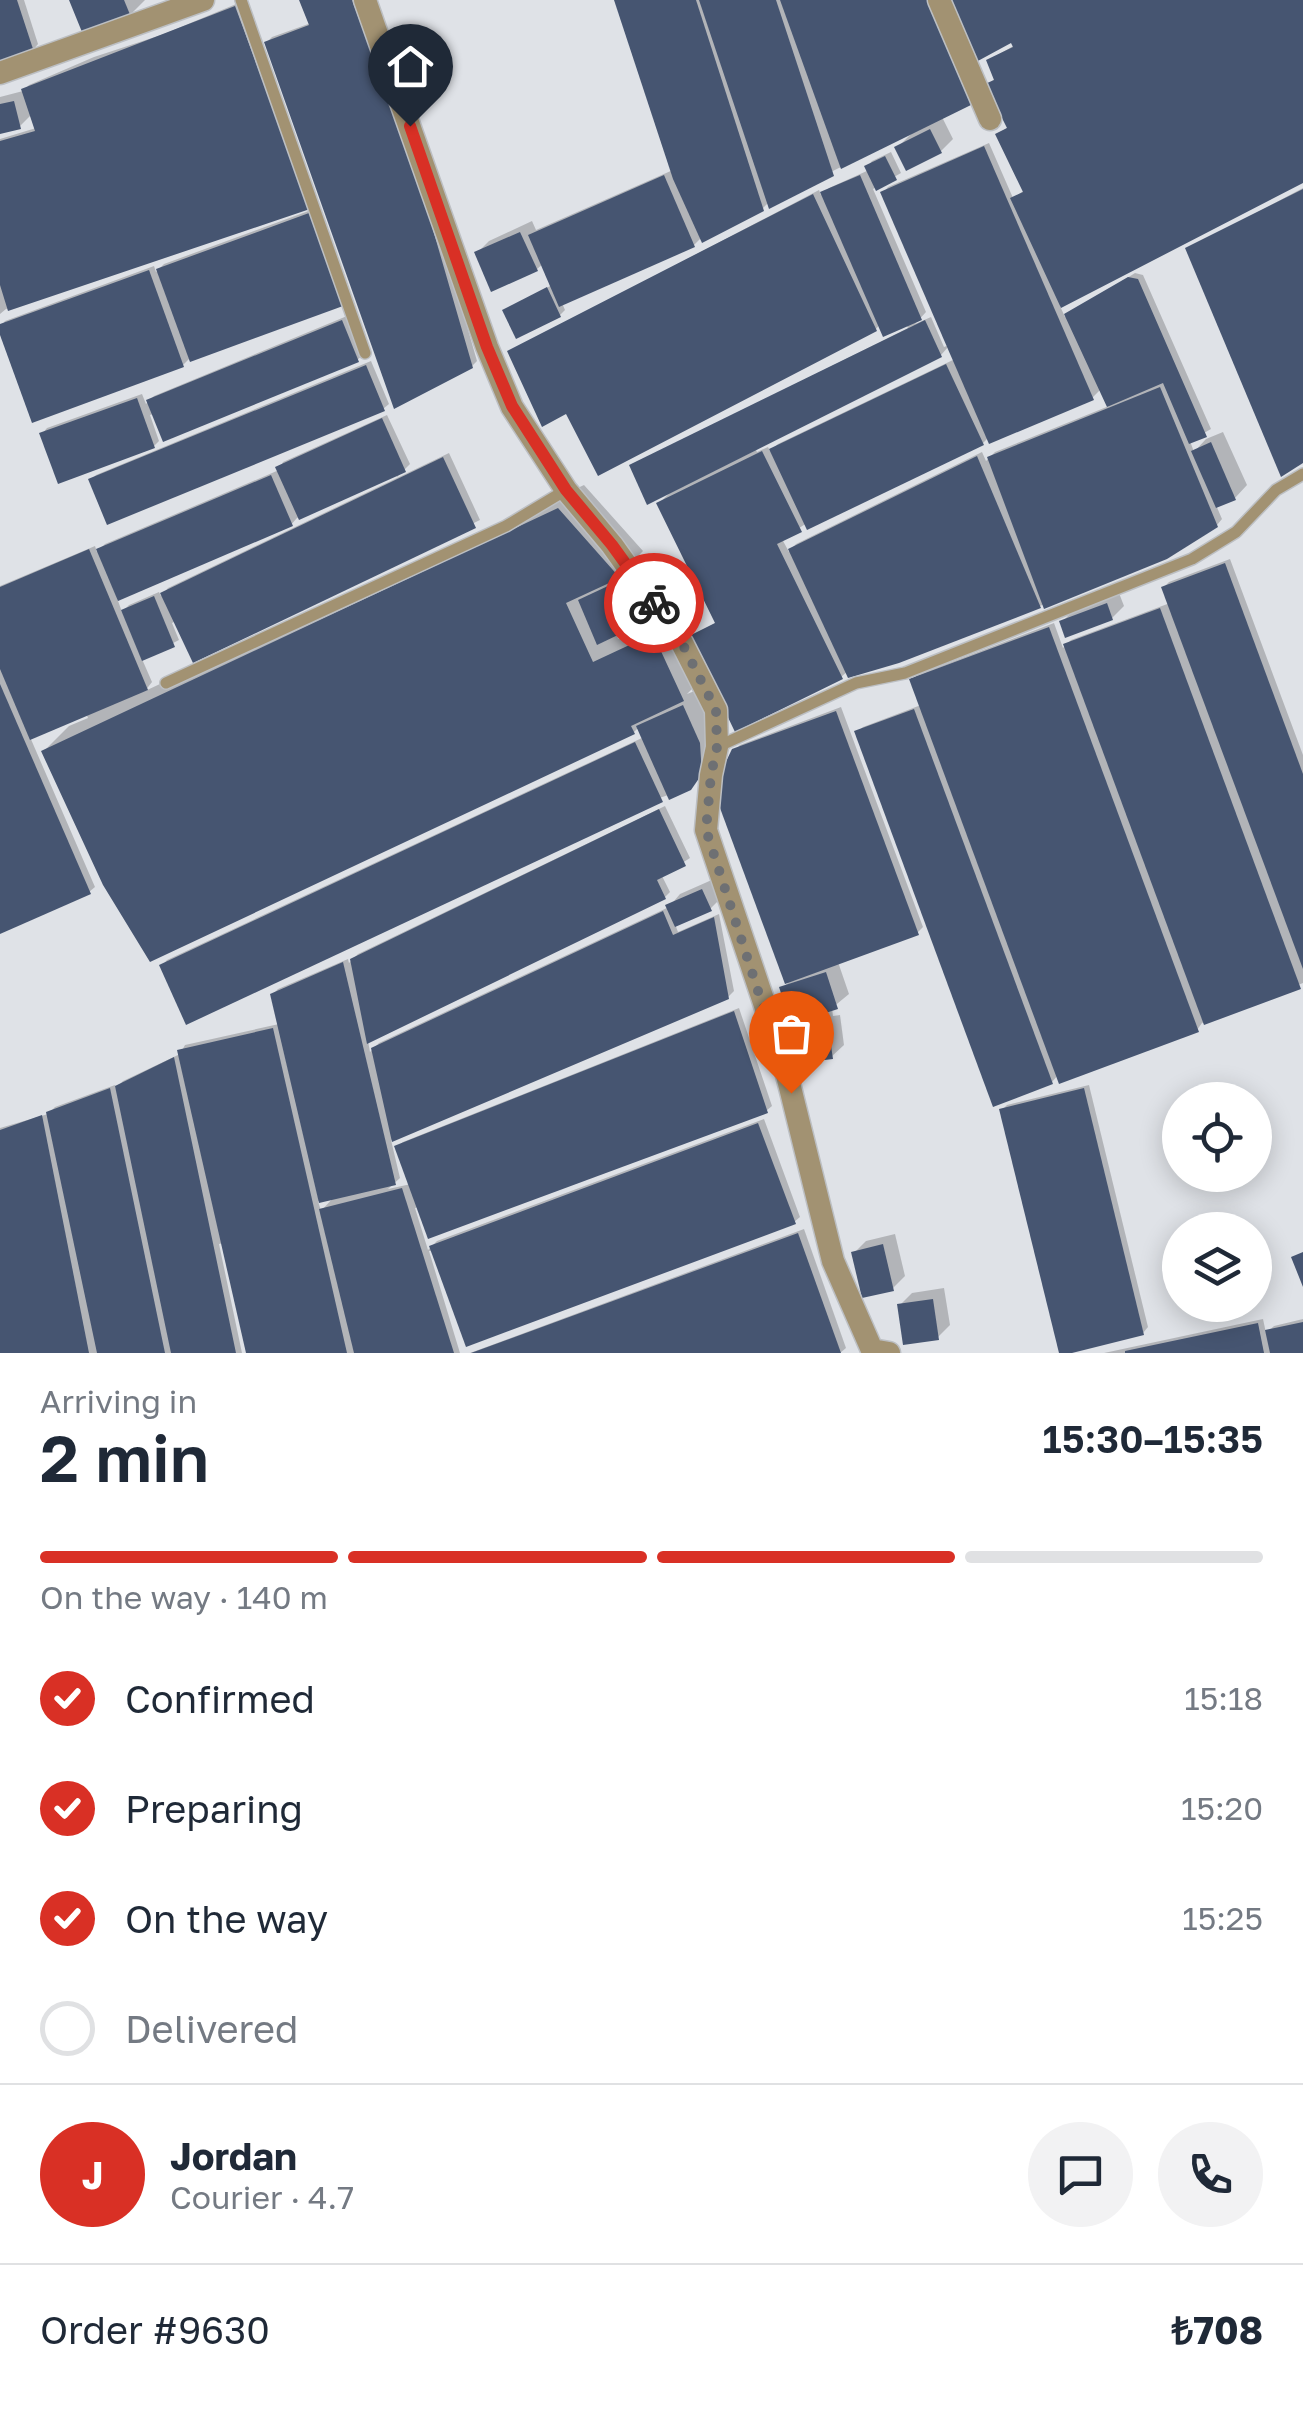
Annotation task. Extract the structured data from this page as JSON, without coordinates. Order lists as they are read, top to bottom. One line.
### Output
{"page":{"heading":["2 min","Arriving in","15:30–15:35"],"panel":["Jordan","Courier · 4.7","Order #9630","₺708"],"bar":"On the way · 140 m","list":[["Confirmed","15:18"],["Preparing","15:20"],["On the way","15:25"],"Delivered"],"round":"J"}}
